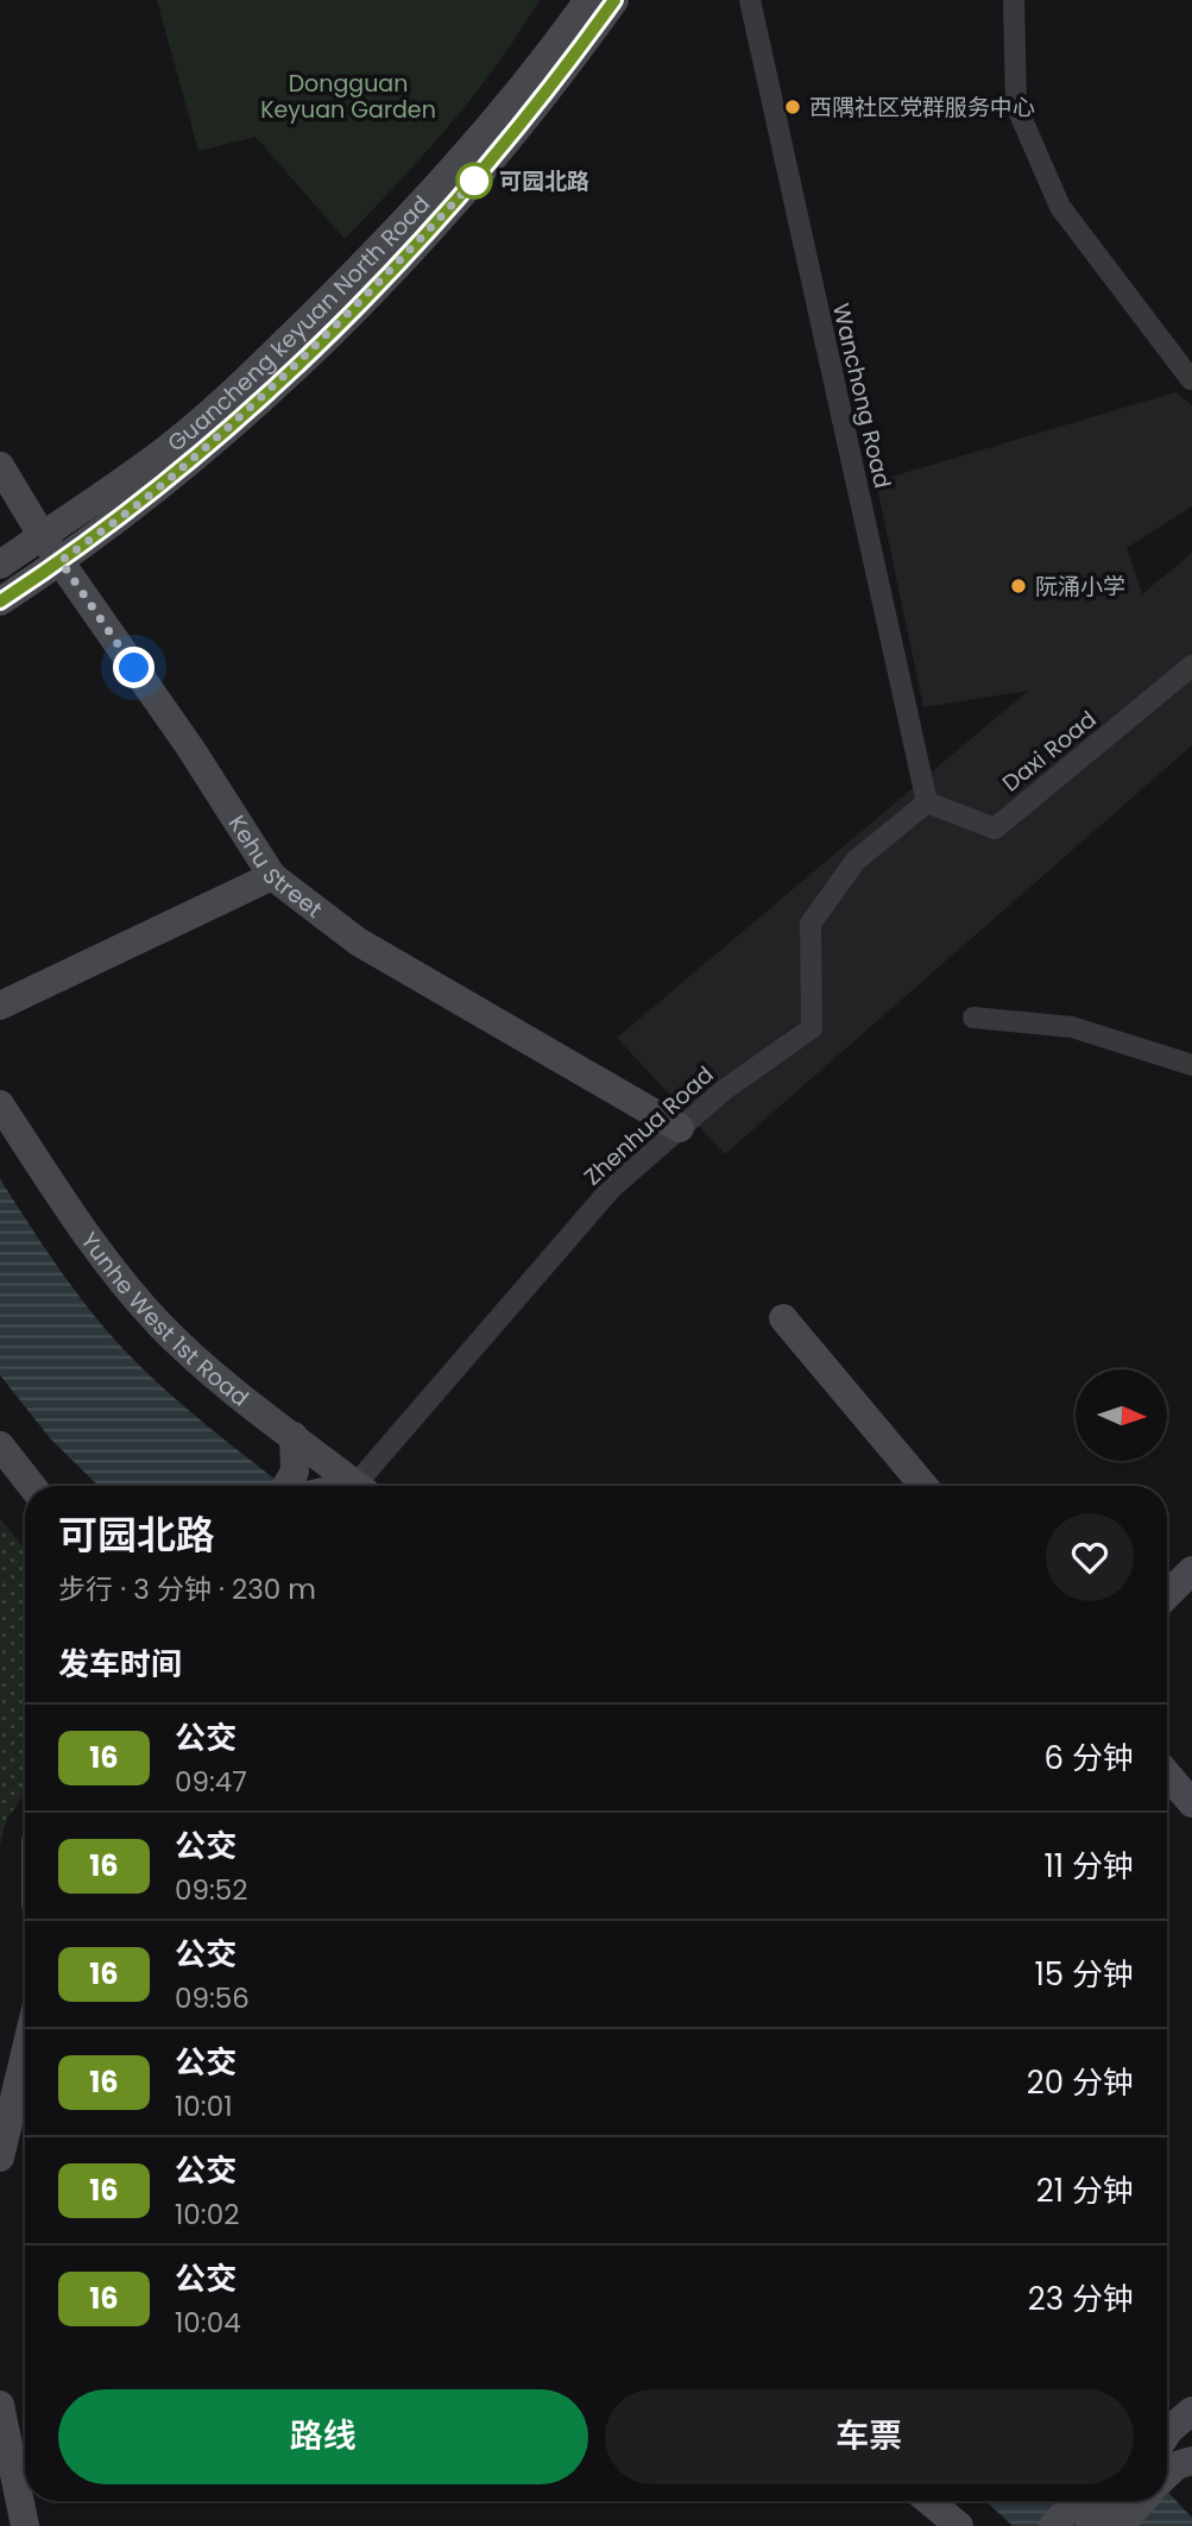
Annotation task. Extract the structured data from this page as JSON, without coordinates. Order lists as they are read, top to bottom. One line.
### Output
{"streets":{"street":["Guancheng keyuan North Road","Wanchong Road","Daxi Road","Kehu Street","Zhenhua Road","Yunhe West 1st Road"]},"crossings":[["Guancheng keyuan North Road","Kehu Street"],["Wanchong Road","Daxi Road"],["Wanchong Road","Zhenhua Road"],["Daxi Road","Zhenhua Road"],["Kehu Street","Zhenhua Road"]],"parks":["Dongguan Keyuan Garden"],"places":["西隅社区党群服务中心","可园北路","阮涌小学"],"lines":["bus line 16"],"north":"right","page":{"heading":[["可园北路","步行 · 3 分钟 · 230 m"],"发车时间"],"list":[{"mark":"16","name":"公交","note":"09:47","value":"6 分钟"},{"mark":"16","name":"公交","note":"09:52","value":"11 分钟"},{"mark":"16","name":"公交","note":"09:56","value":"15 分钟"},{"mark":"16","name":"公交","note":"10:01","value":"20 分钟"},{"mark":"16","name":"公交","note":"10:02","value":"21 分钟"},{"mark":"16","name":"公交","note":"10:04","value":"23 分钟"}],"buttons":["路线","车票"]}}
